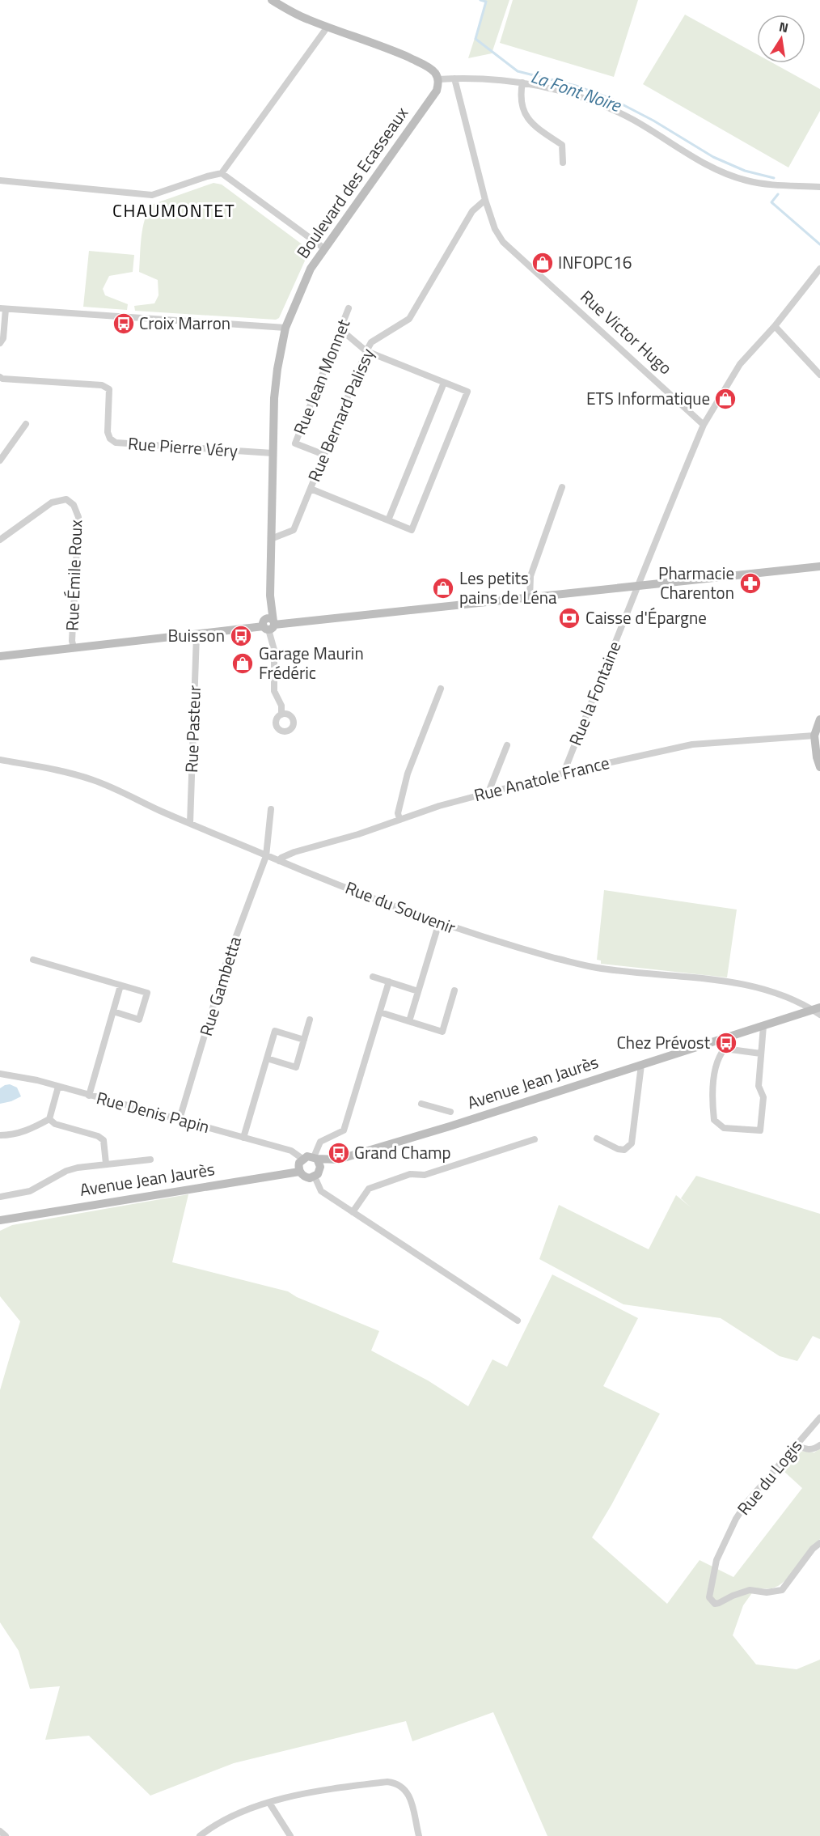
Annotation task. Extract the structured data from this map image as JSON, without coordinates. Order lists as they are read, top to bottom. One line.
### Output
{"streets":{"main road":["Boulevard des Ecasseaux","Avenue Jean Jaurès"],"street":["Rue Victor Hugo","Rue Jean Monnet","Rue Bernard Palissy","Rue Pierre Véry","Rue Émile Roux","Rue la Fontaine","Rue Pasteur","Rue Anatole France","Rue du Souvenir","Rue Gambetta","Rue Denis Papin","Rue du Logis"]},"crossings":[["Boulevard des Ecasseaux","Rue Bernard Palissy"],["Boulevard des Ecasseaux","Rue Pierre Véry"],["Rue Victor Hugo","Rue Bernard Palissy"],["Rue Jean Monnet","Rue Bernard Palissy"],["Rue la Fontaine","Rue Anatole France"],["Rue Pasteur","Rue du Souvenir"],["Rue Anatole France","Rue du Souvenir"],["Rue du Souvenir","Rue Gambetta"],["Rue du Souvenir","Avenue Jean Jaurès"],["Rue Gambetta","Rue Denis Papin"],["Avenue Jean Jaurès","Rue Denis Papin"]],"districts":["CHAUMONTET"],"water":["La Font Noire"],"places":{"shop":["INFOPC16","ETS Informatique","Les petits pains de Léna","Garage Maurin Frédéric"],"bus stop":["Croix Marron","Buisson","Chez Prévost","Grand Champ"],"pharmacy":["Pharmacie Charenton"],"bank":["Caisse d'Épargne"]},"north":"top"}
